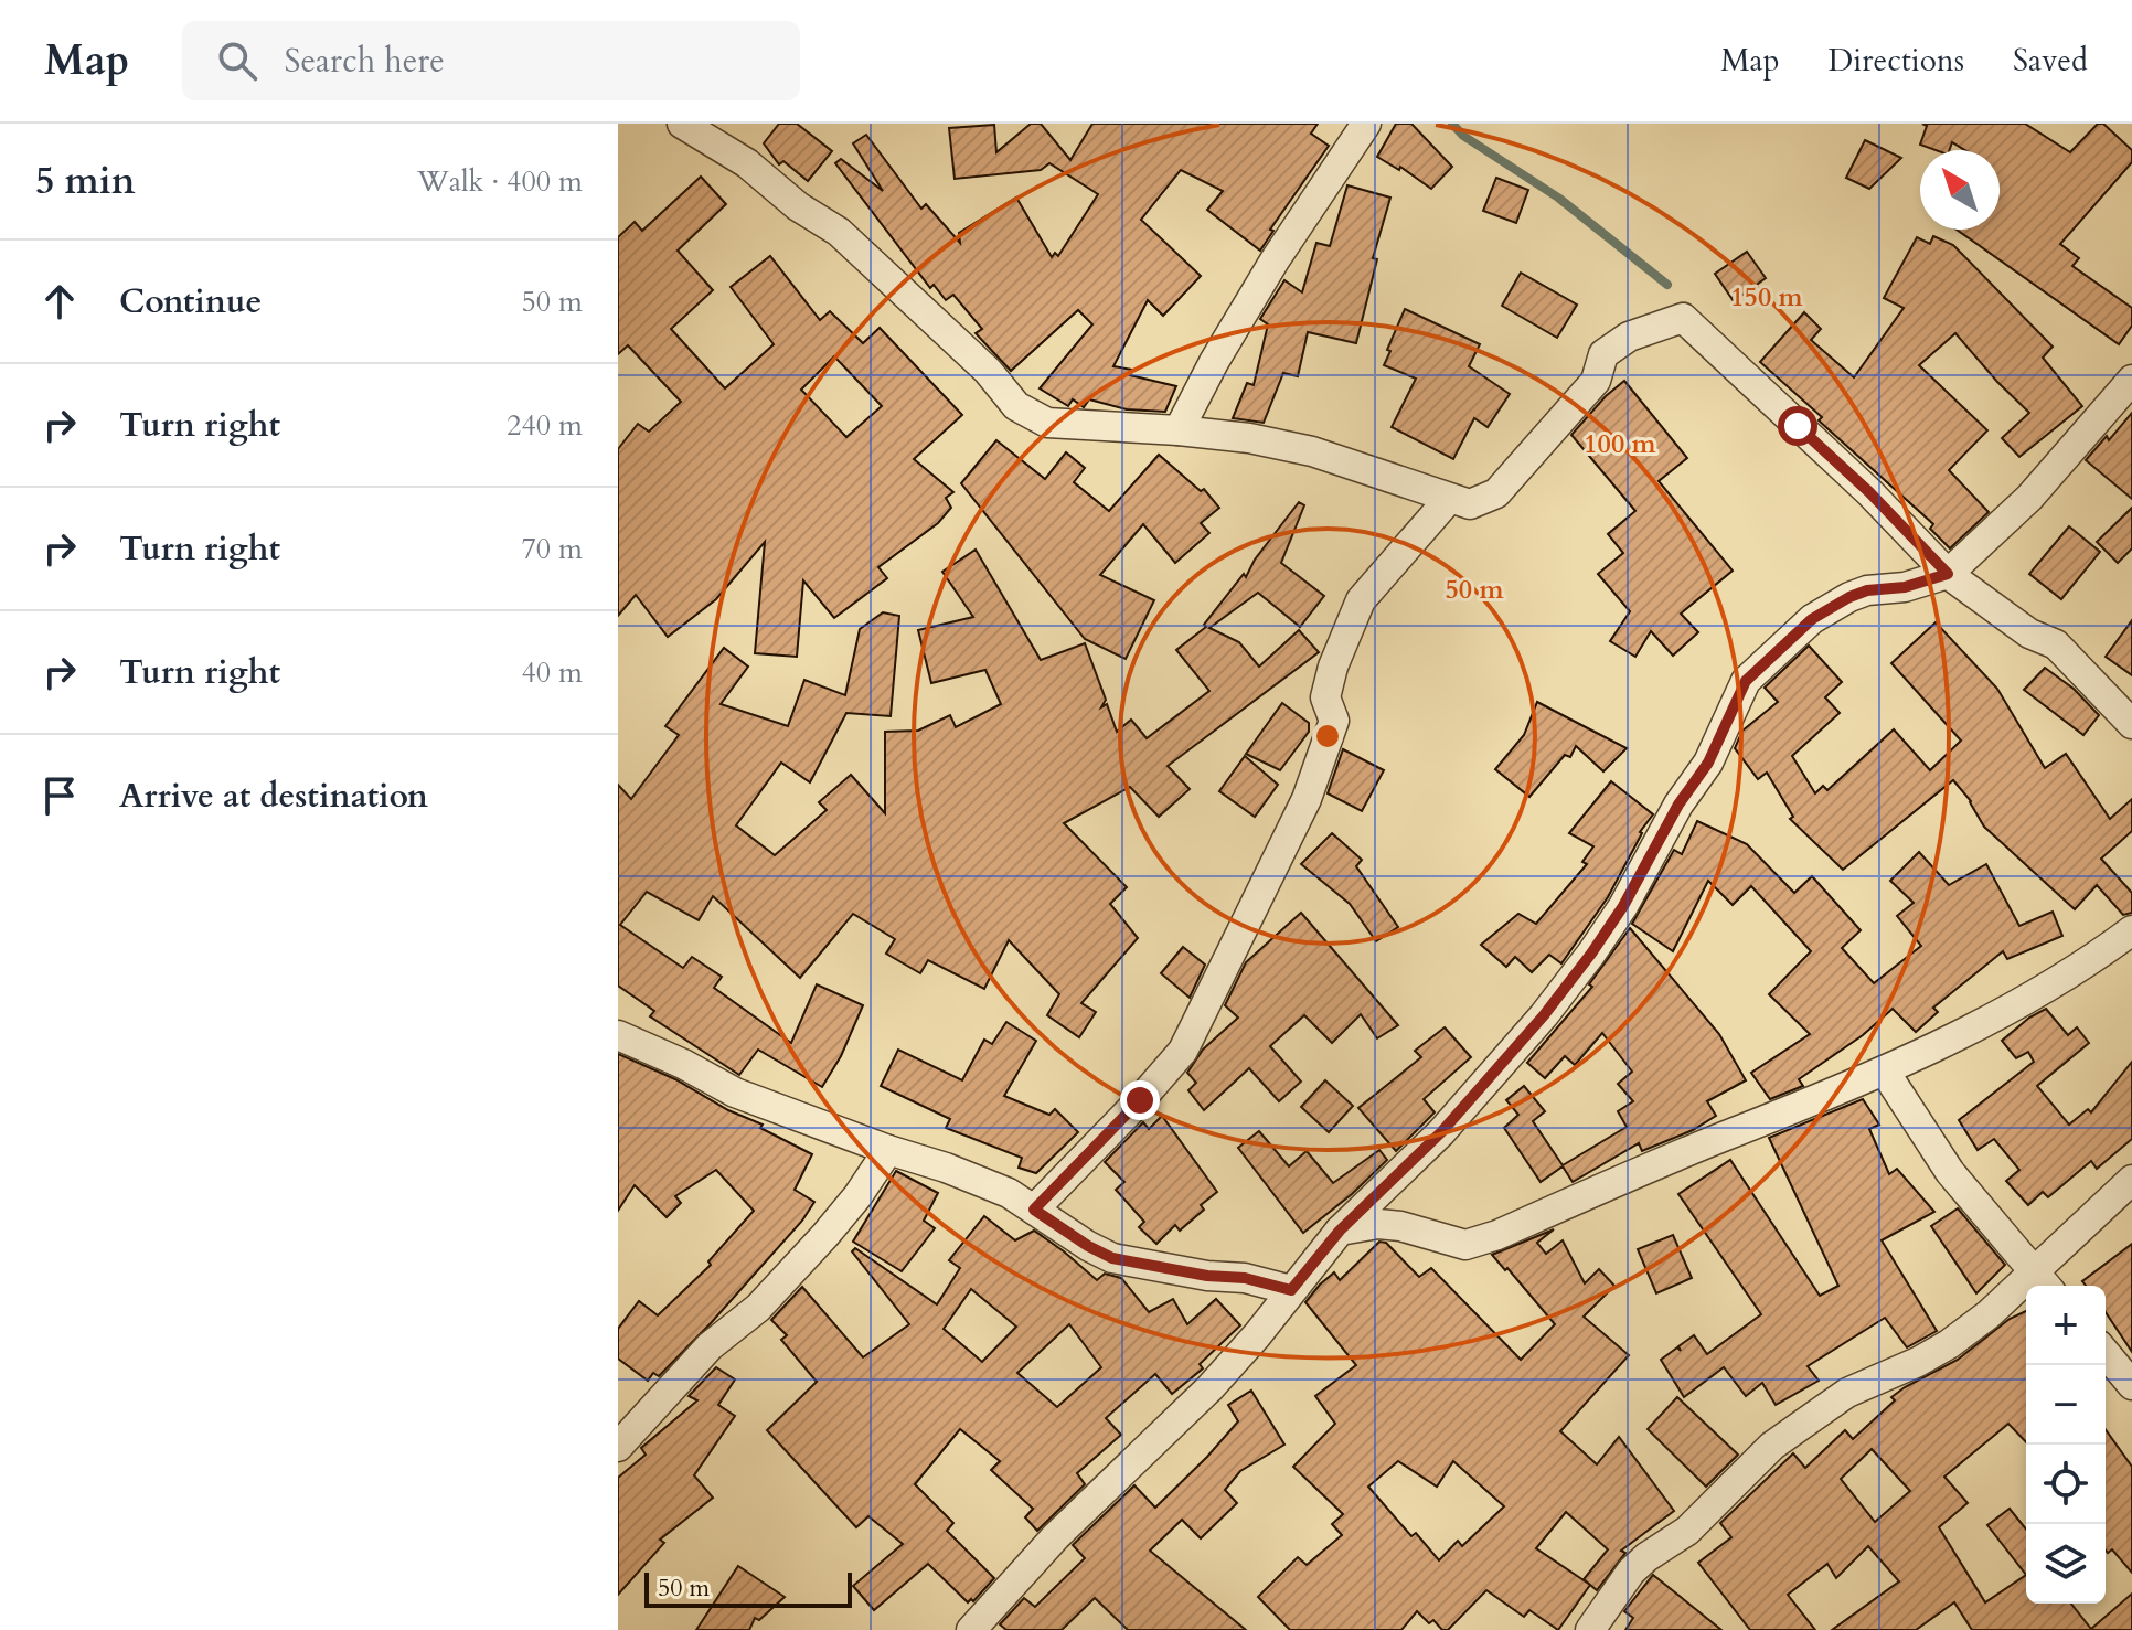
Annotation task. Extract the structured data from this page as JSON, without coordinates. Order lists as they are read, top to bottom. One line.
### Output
{"scale_bar":"50 m","north":"top left","page":{"header":"Map","search":"Search here","nav":["Map","Directions","Saved"],"heading":["5 min","Walk · 400 m"],"list":[["Continue","50 m"],["Turn right","240 m"],["Turn right","70 m"],["Turn right","40 m"],"Arrive at destination"],"map_buttons":["+","−"],"scale":"50 m"},"rings":["150 m","100 m","50 m"]}
